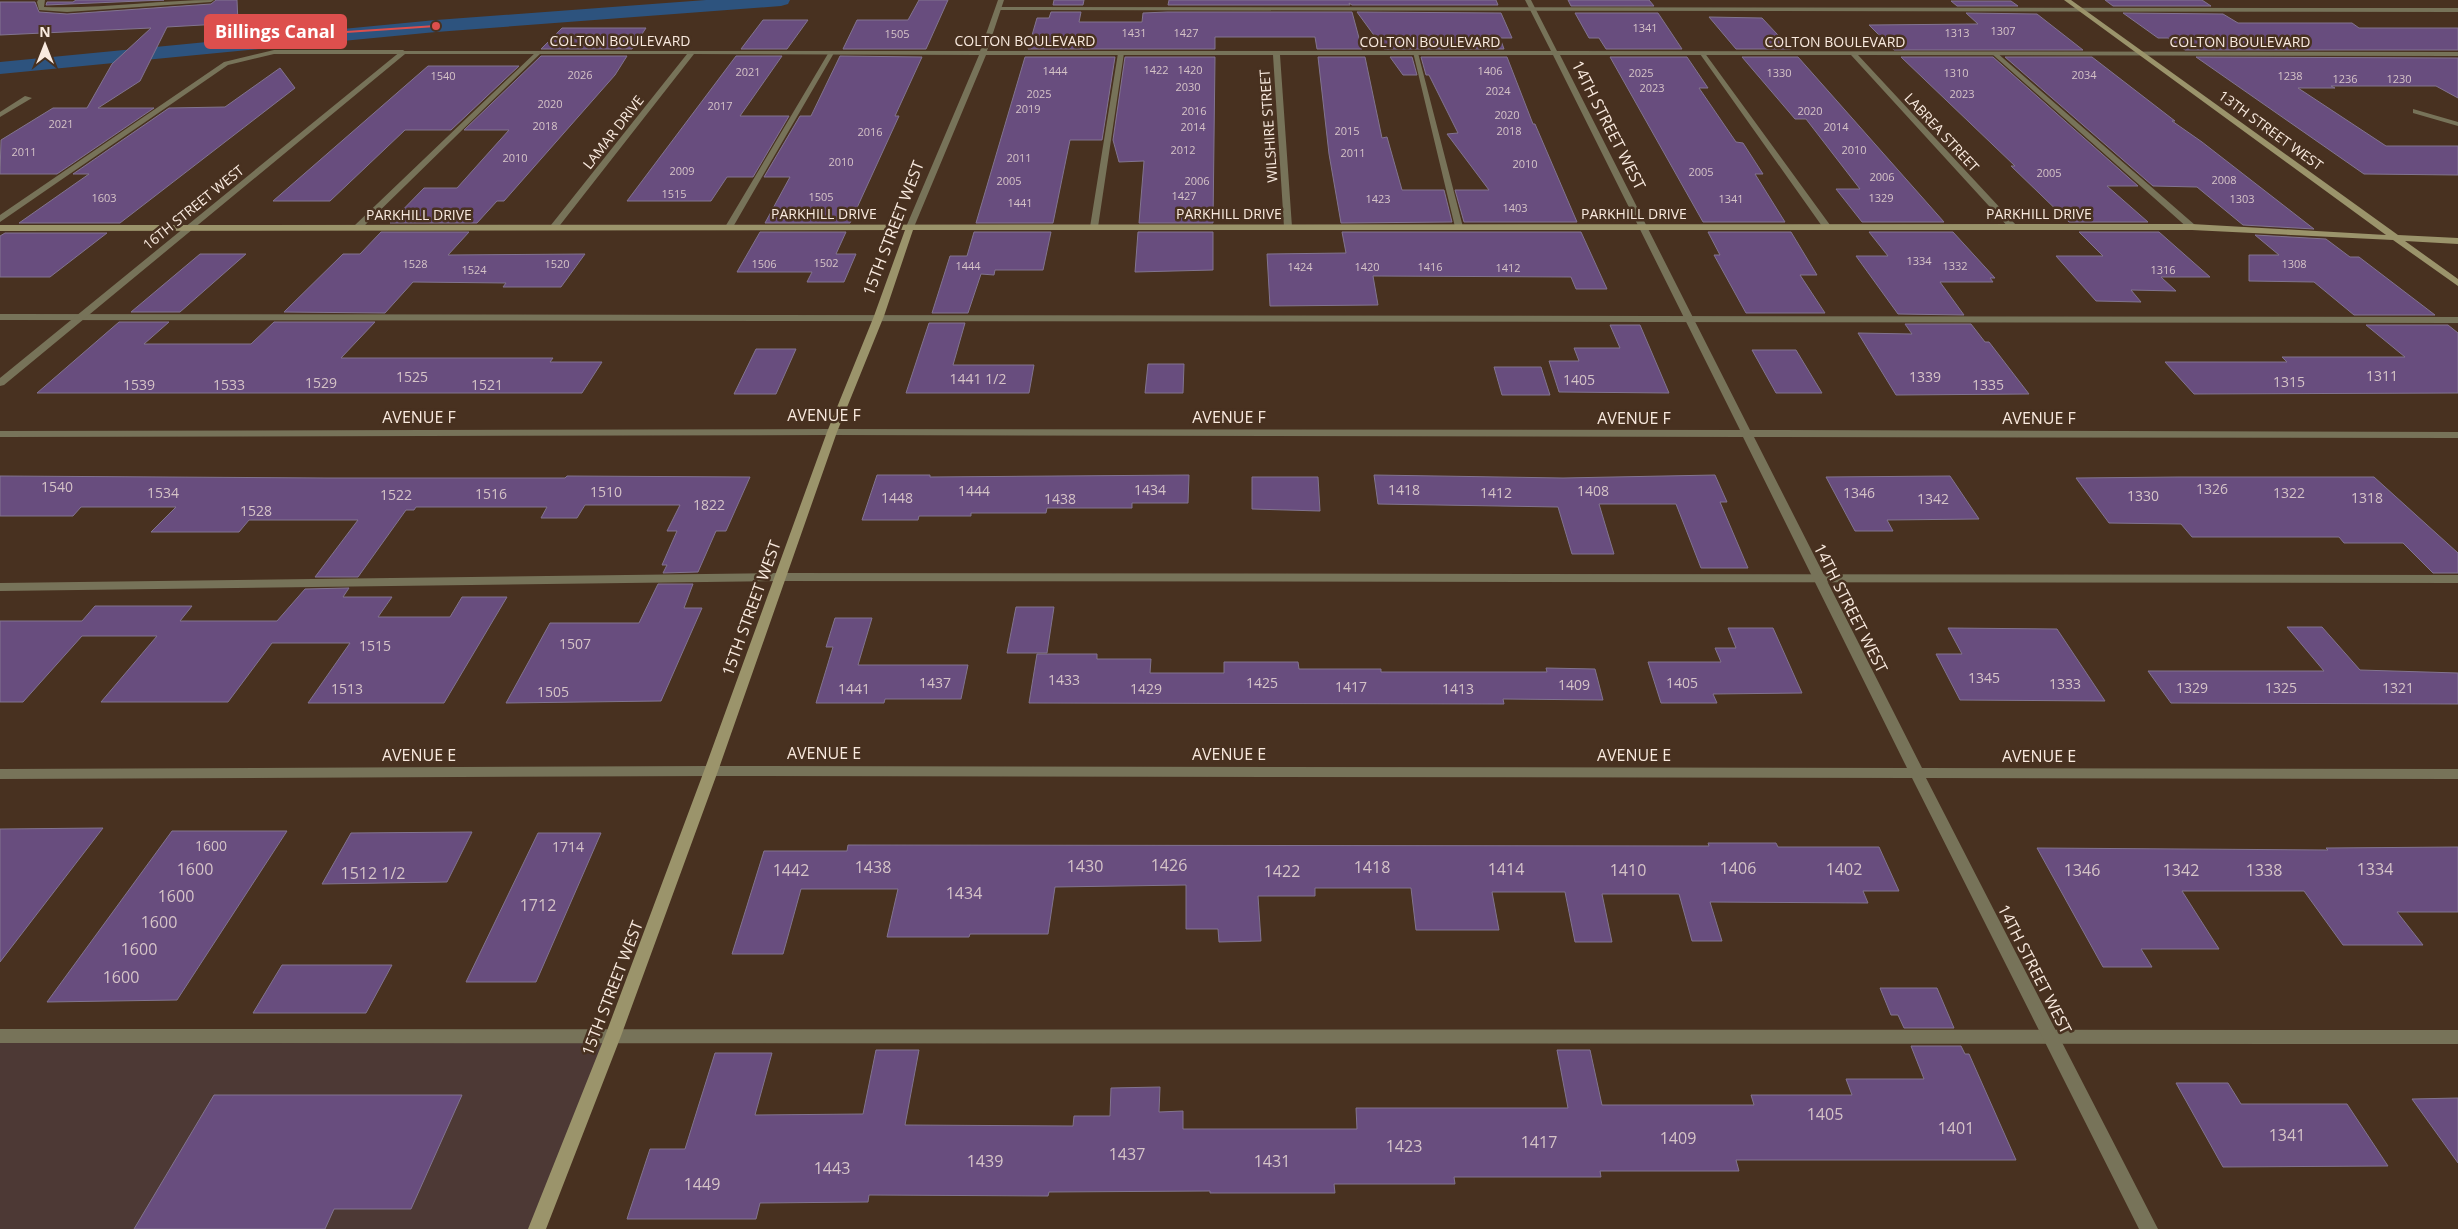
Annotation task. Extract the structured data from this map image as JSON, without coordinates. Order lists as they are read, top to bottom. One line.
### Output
{"streets":{"street":["COLTON BOULEVARD","14TH STREET WEST","WILSHIRE STREET","13TH STREET WEST","LAMAR DRIVE","LABREA STREET","16TH STREET WEST","PARKHILL DRIVE","15TH STREET WEST","AVENUE F","AVENUE E"]},"crossings":[["COLTON BOULEVARD","14TH STREET WEST"],["COLTON BOULEVARD","WILSHIRE STREET"],["COLTON BOULEVARD","13TH STREET WEST"],["COLTON BOULEVARD","LAMAR DRIVE"],["COLTON BOULEVARD","LABREA STREET"],["COLTON BOULEVARD","16TH STREET WEST"],["COLTON BOULEVARD","15TH STREET WEST"],["14TH STREET WEST","PARKHILL DRIVE"],["14TH STREET WEST","AVENUE F"],["14TH STREET WEST","AVENUE E"],["WILSHIRE STREET","PARKHILL DRIVE"],["13TH STREET WEST","PARKHILL DRIVE"],["LAMAR DRIVE","PARKHILL DRIVE"],["LABREA STREET","PARKHILL DRIVE"],["16TH STREET WEST","PARKHILL DRIVE"],["PARKHILL DRIVE","15TH STREET WEST"],["15TH STREET WEST","AVENUE F"],["15TH STREET WEST","AVENUE E"]],"places":["Billings Canal"],"house_numbers":["1341","1307","1431","1427","1313","1505","1422","1420","1444","1406","2021","2025","1330","1310","2026","2034","1540","1238","1236","1230","2030","2023","2024","2025","2023","2020","2017","2019","2016","2020","2020","2021","2018","2014","2014","2015","2018","2016","2012","2010","2011","2011","2010","2011","2010","2010","2009","2005","2005","2006","2008","2005","2006","1515","1427","1505","1603","1329","1423","1341","1303","1441","1403","1334","1502","1528","1520","1506","1308","1444","1332","1424","1420","1416","1412","1524","1316","1311","1525","1339","1441 1/2","1405","1315","1529","1539","1533","1521","1335","1540","1326","1434","1418","1444","1408","1510","1534","1412","1346","1322","1516","1522","1330","1448","1318","1438","1342","1822","1528","1507","1515","1345","1433","1437","1425","1405","1333","1409","1417","1329","1325","1321","1513","1441","1429","1413","1505","1600","1714","1426","1430","1438","1418","1406","1600","1414","1402","1334","1442","1410","1346","1342","1338","1422","1512 1/2","1434","1600","1712","1600","1600","1600","1405","1401","1341","1409","1417","1423","1437","1439","1431","1443","1449"],"north":"top"}
